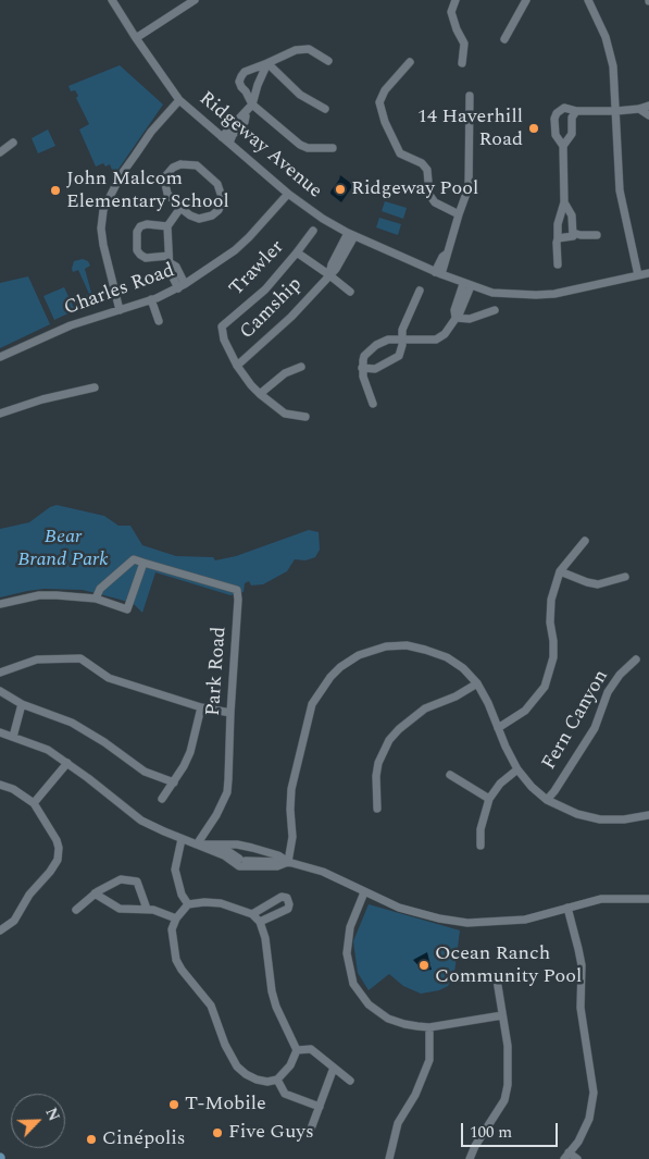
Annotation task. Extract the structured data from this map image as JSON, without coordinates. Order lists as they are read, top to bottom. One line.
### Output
{"streets":{"street":["Ridgeway Avenue","Trawler","Charles Road","Camship","Park Road","Fern Canyon"]},"crossings":[["Ridgeway Avenue","Charles Road"],["Ridgeway Avenue","Camship"],["Trawler","Camship"]],"parks":["Bear Brand Park"],"places":["14 Haverhill Road","Ridgeway Pool","John Malcom Elementary School","Ocean Ranch Community Pool","T-Mobile","Five Guys","Cinépolis"],"scale_bar":"100 m","north":"top right"}
